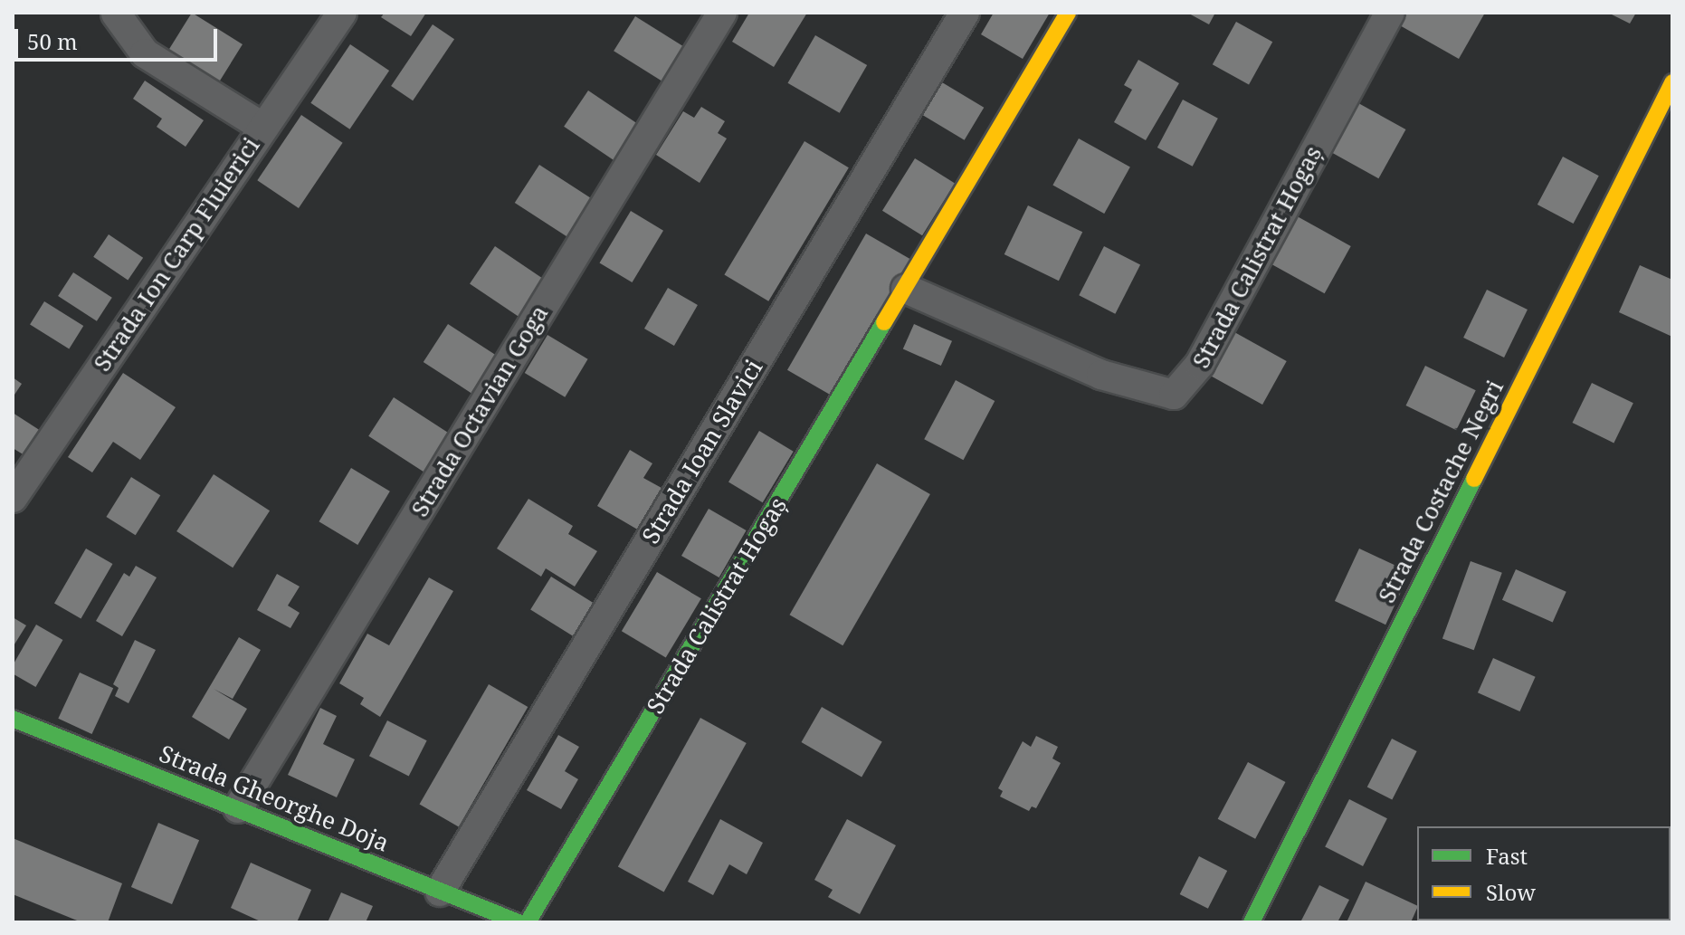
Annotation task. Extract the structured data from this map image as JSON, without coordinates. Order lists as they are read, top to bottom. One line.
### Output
{"streets":{"street":["Strada Ion Carp Fluierici","Strada Calistrat Hogaș","Strada Octavian Goga","Strada Ioan Slavici","Strada Costache Negri","Strada Gheorghe Doja"]},"crossings":[["Strada Octavian Goga","Strada Gheorghe Doja"],["Strada Ioan Slavici","Strada Gheorghe Doja"]],"legend":["Fast","Slow"],"scale_bar":"50 m"}
